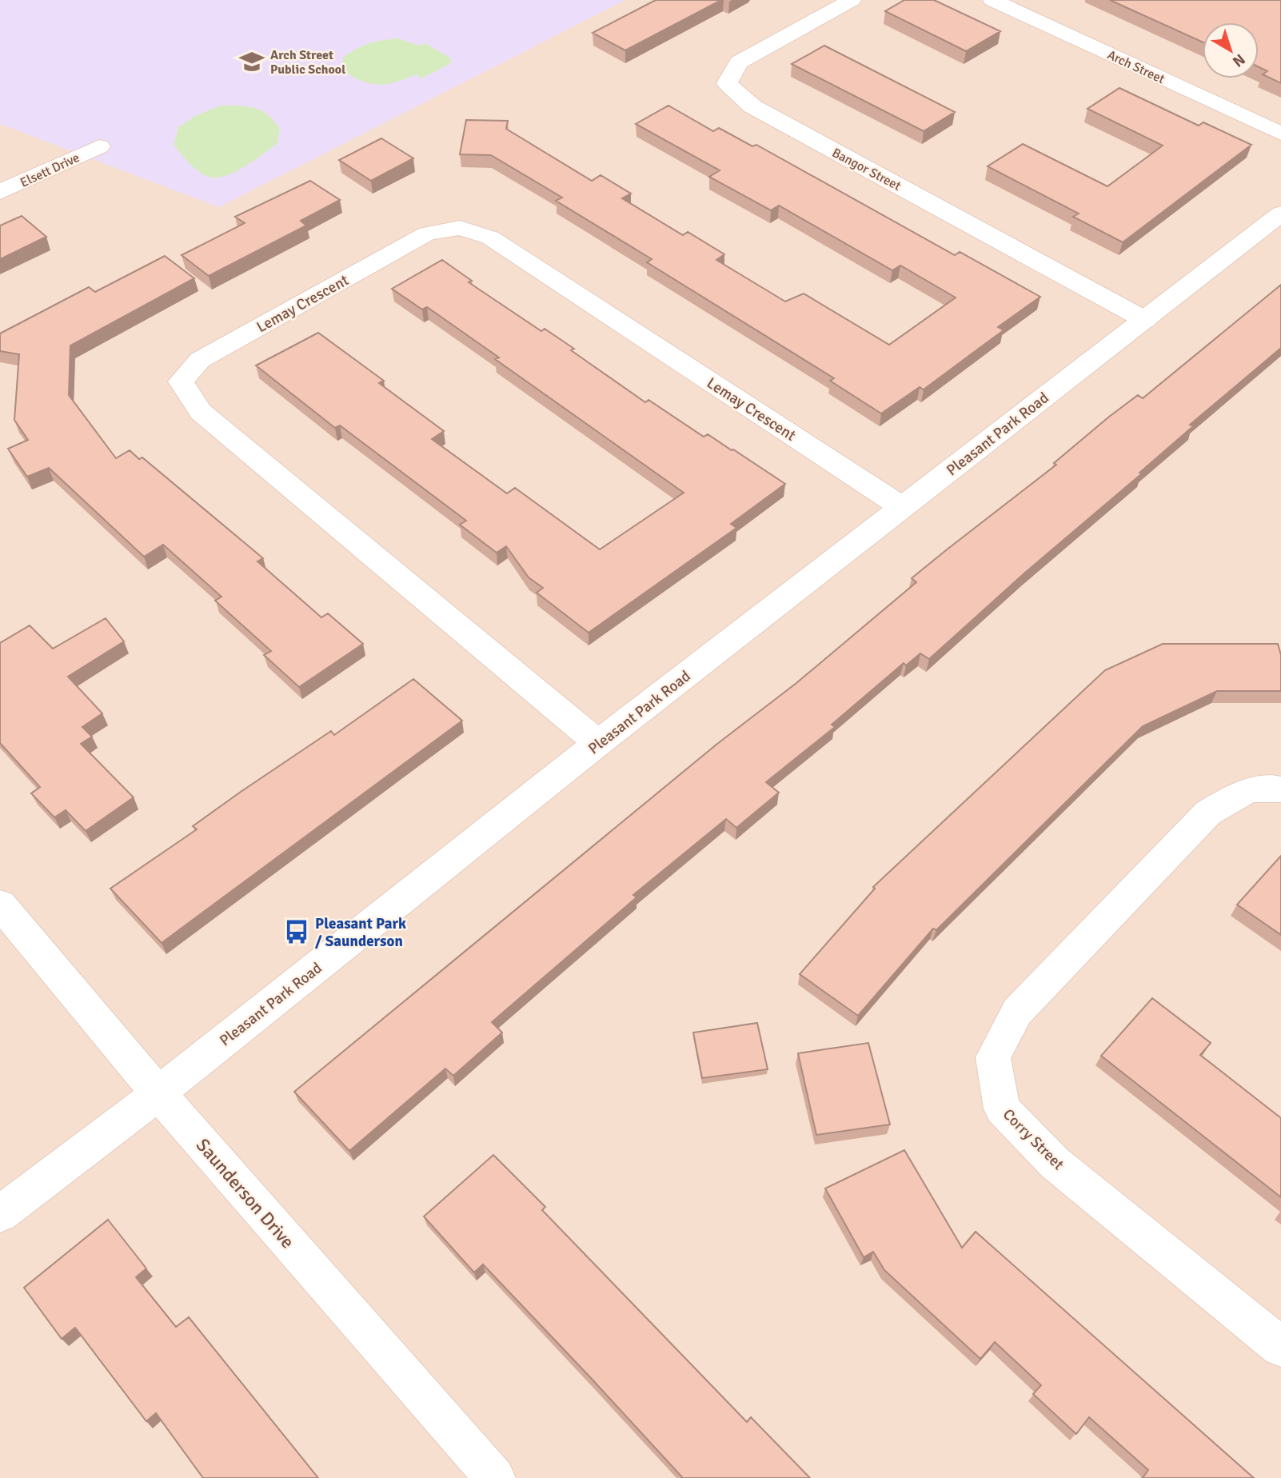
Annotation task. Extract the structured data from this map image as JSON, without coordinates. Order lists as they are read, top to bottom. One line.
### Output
{"streets":{"street":["Arch Street","Bangor Street","Elsett Drive","Lemay Crescent","Pleasant Park Road","Corry Street","Saunderson Drive"]},"crossings":[["Bangor Street","Pleasant Park Road"],["Lemay Crescent","Pleasant Park Road"],["Pleasant Park Road","Saunderson Drive"]],"places":{"school or university":["Arch Street Public School"],"bus stop":["Pleasant Park / Saunderson"]},"north":"bottom right"}
